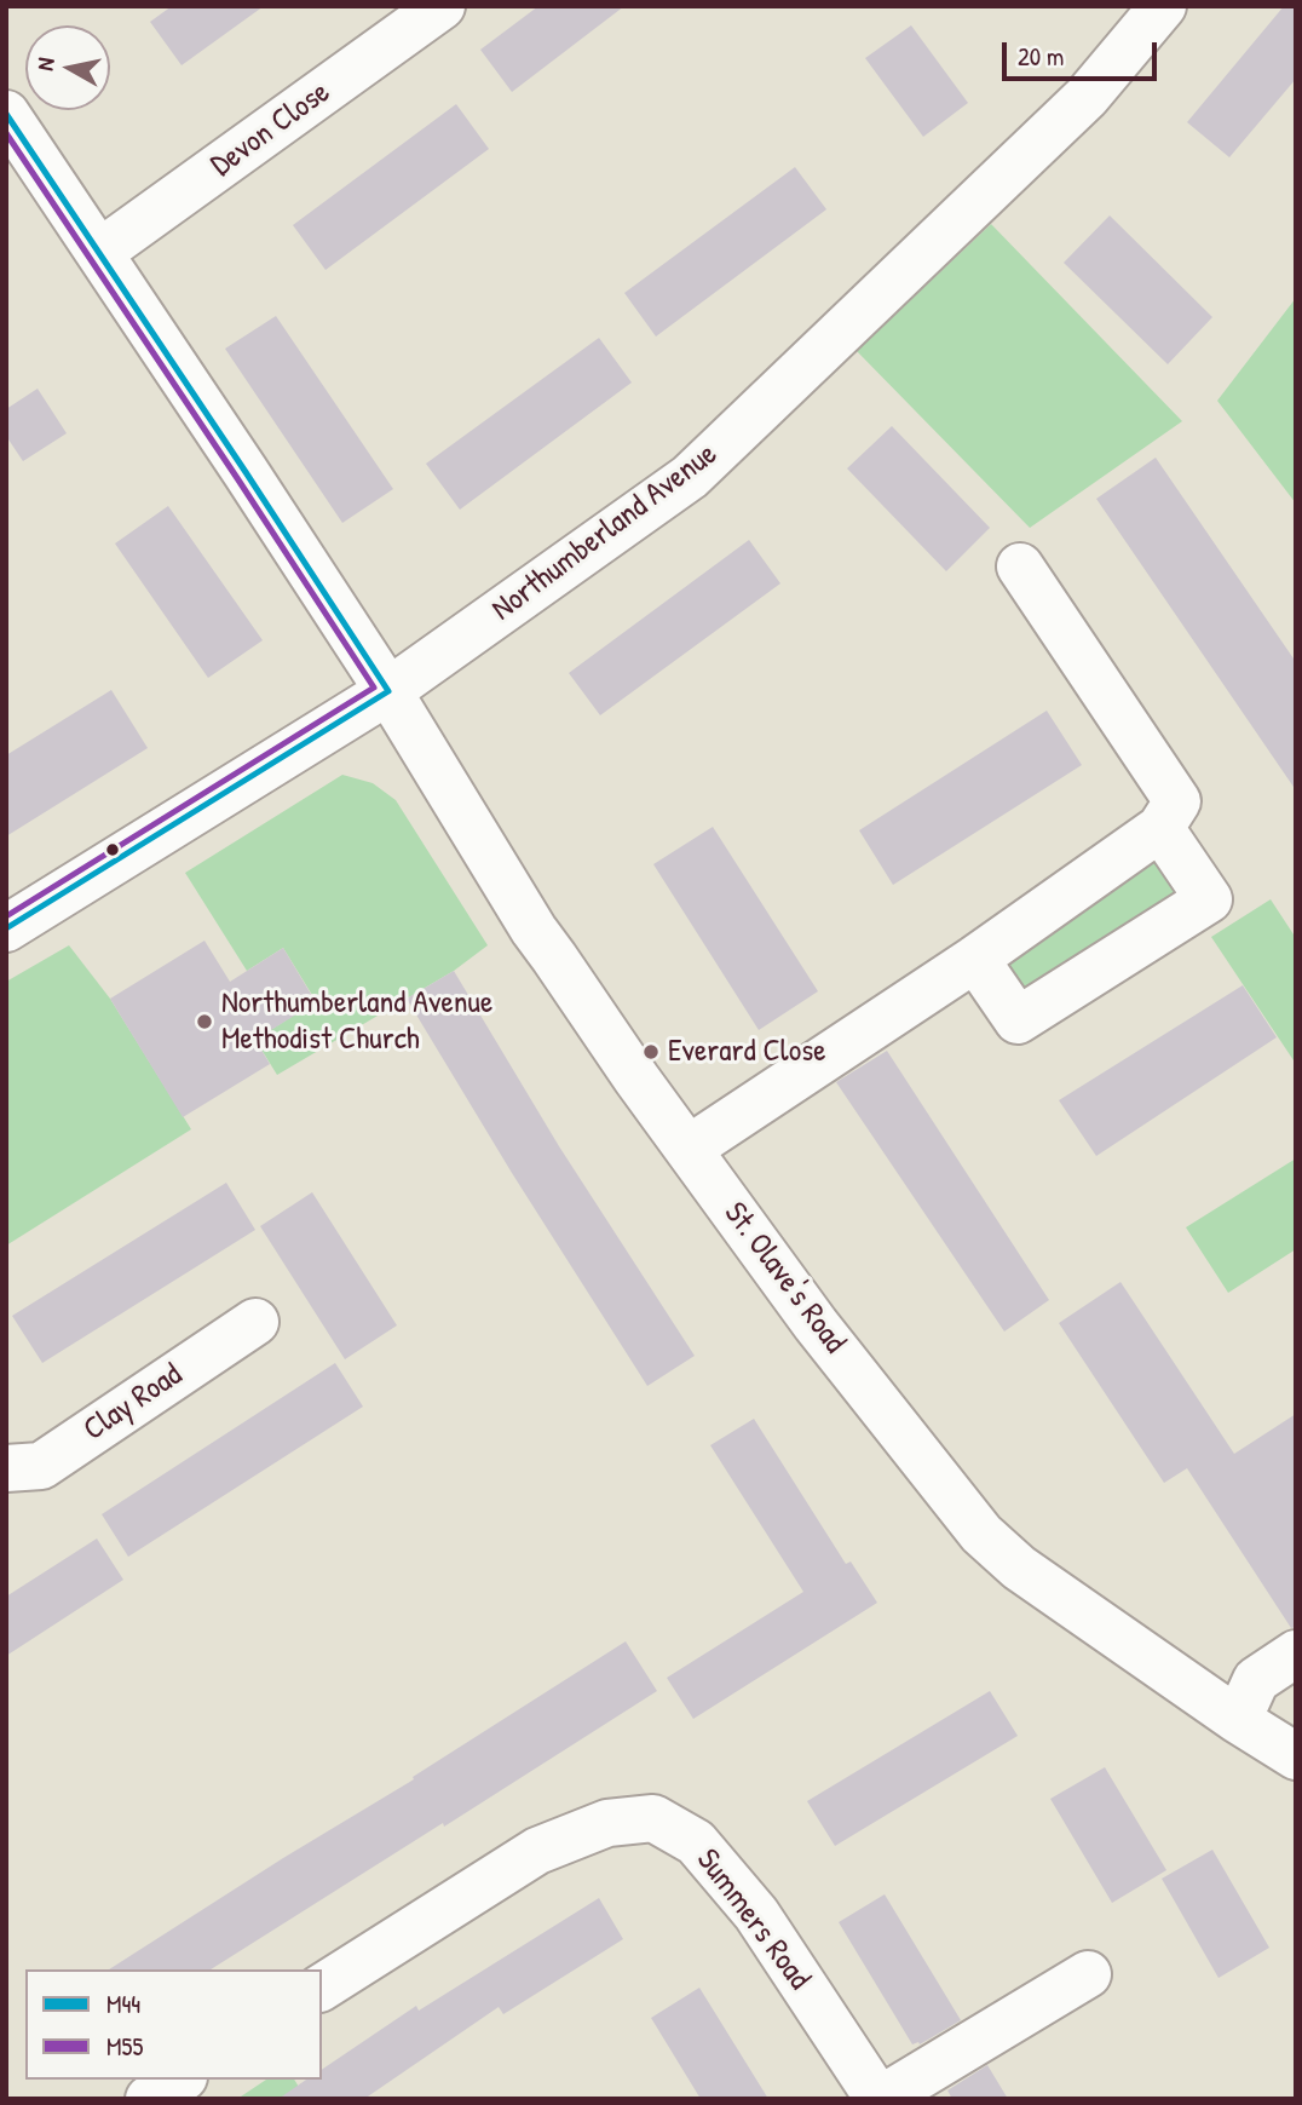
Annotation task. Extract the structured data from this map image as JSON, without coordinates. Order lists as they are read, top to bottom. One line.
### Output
{"streets":{"street":["Devon Close","Northumberland Avenue","St. Olave's Road","Clay Road","Summers Road"]},"crossings":[["Devon Close","St. Olave's Road"],["Northumberland Avenue","St. Olave's Road"]],"places":["Northumberland Avenue Methodist Church","Everard Close"],"lines":["transit line M44","transit line M55"],"legend":["M44","M55"],"scale_bar":"20 m","north":"left"}
